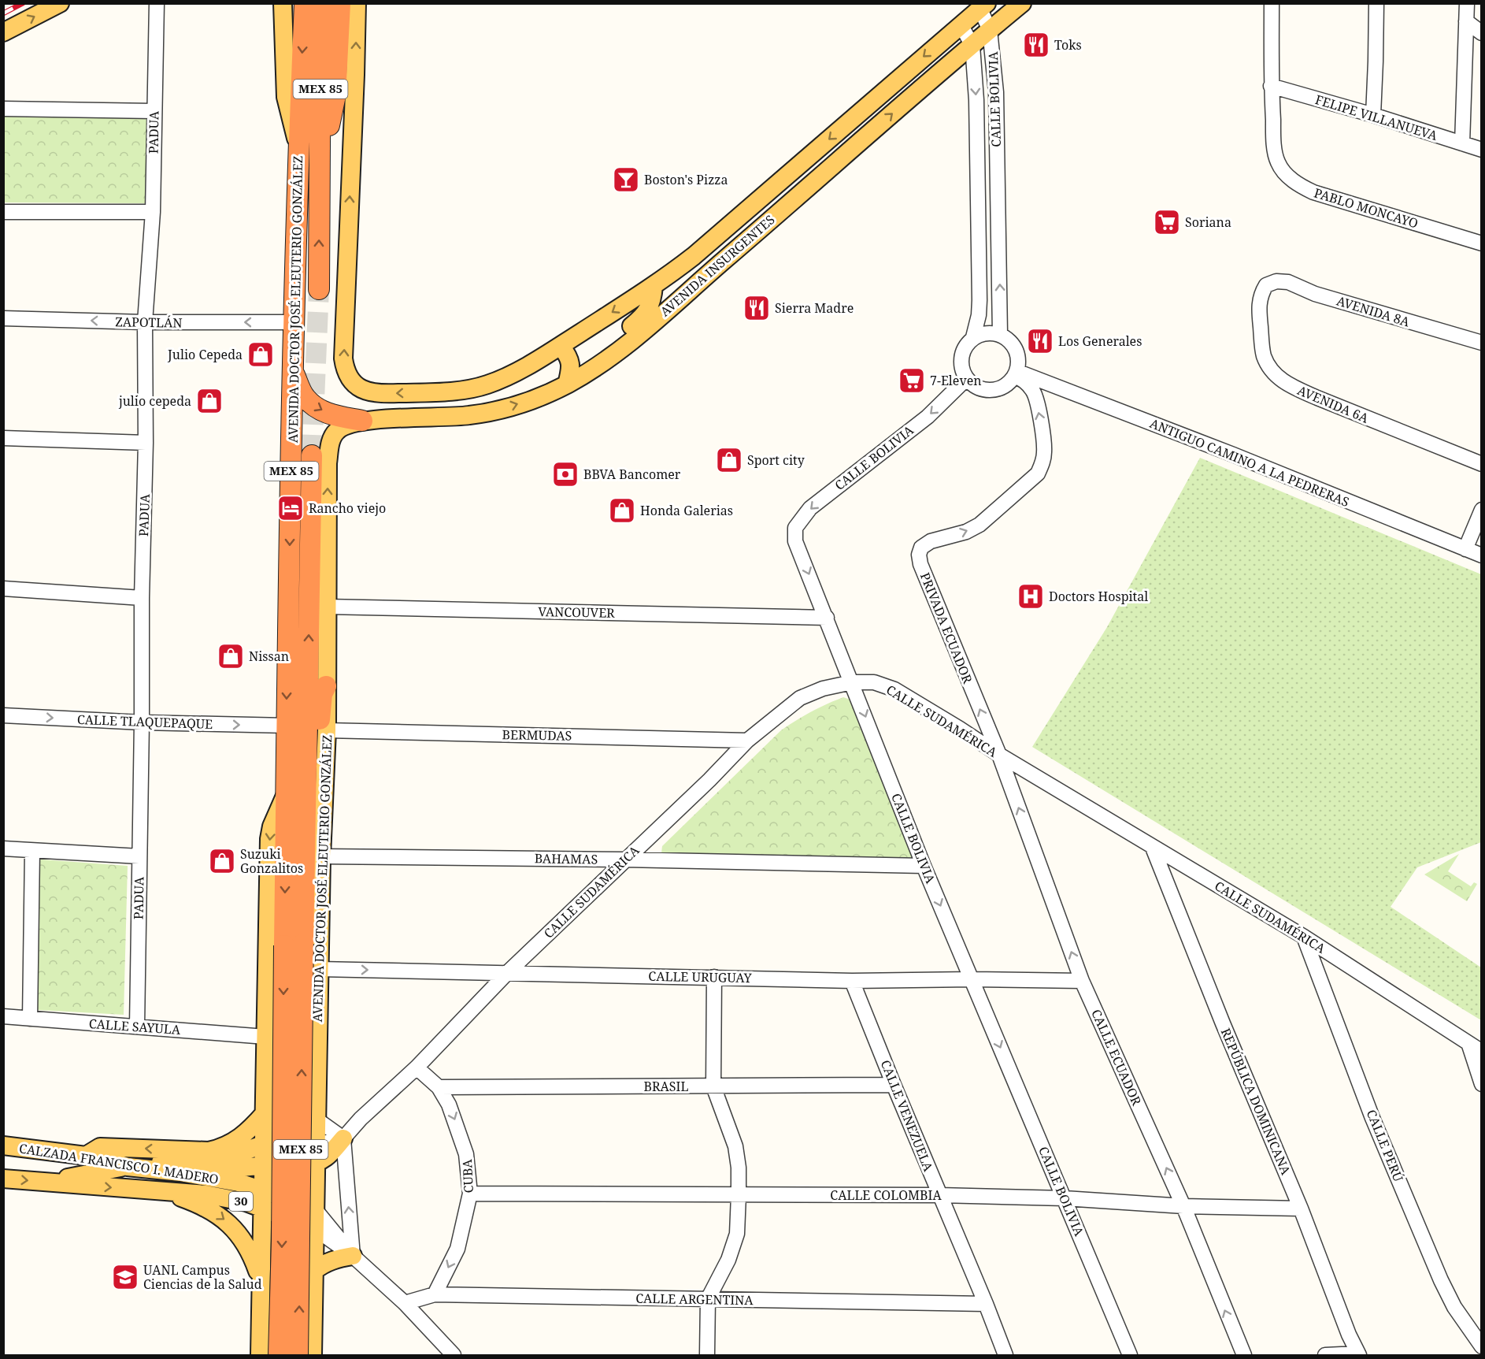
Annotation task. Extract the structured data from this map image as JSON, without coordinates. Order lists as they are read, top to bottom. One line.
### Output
{"streets":{"highway":["MEX 85","AVENIDA DOCTOR JOSÉ ELEUTERIO GONZÁLEZ"],"main road":["AVENIDA INSURGENTES","CALZADA FRANCISCO I. MADERO","30"],"street":["CALLE BOLIVIA","FELIPE VILLANUEVA","PADUA","PABLO MONCAYO","AVENIDA 8A","ZAPOTLÁN","AVENIDA 6A","ANTIGUO CAMINO A LA PEDRERAS","VANCOUVER","PRIVADA ECUADOR","CALLE SUDAMÉRICA","CALLE TLAQUEPAQUE","BERMUDAS","BAHAMAS","CALLE URUGUAY","CALLE SAYULA","CALLE ECUADOR","BRASIL","REPÚBLICA DOMINICANA","CALLE VENEZUELA","CALLE PERÚ","CUBA","CALLE COLOMBIA","CALLE ARGENTINA"]},"crossings":[["MEX 85","AVENIDA DOCTOR JOSÉ ELEUTERIO GONZÁLEZ"],["CALLE BOLIVIA","AVENIDA INSURGENTES"],["CALLE BOLIVIA","ANTIGUO CAMINO A LA PEDRERAS"],["CALLE BOLIVIA","VANCOUVER"],["CALLE BOLIVIA","PRIVADA ECUADOR"],["CALLE BOLIVIA","CALLE SUDAMÉRICA"],["CALLE BOLIVIA","BAHAMAS"],["CALLE BOLIVIA","CALLE URUGUAY"],["CALLE BOLIVIA","CALLE COLOMBIA"],["FELIPE VILLANUEVA","PABLO MONCAYO"],["PADUA","ZAPOTLÁN"],["PADUA","CALLE TLAQUEPAQUE"],["PADUA","CALLE SAYULA"],["AVENIDA INSURGENTES","AVENIDA DOCTOR JOSÉ ELEUTERIO GONZÁLEZ"],["AVENIDA DOCTOR JOSÉ ELEUTERIO GONZÁLEZ","ZAPOTLÁN"],["AVENIDA DOCTOR JOSÉ ELEUTERIO GONZÁLEZ","VANCOUVER"],["AVENIDA DOCTOR JOSÉ ELEUTERIO GONZÁLEZ","CALLE TLAQUEPAQUE"],["AVENIDA DOCTOR JOSÉ ELEUTERIO GONZÁLEZ","BERMUDAS"],["AVENIDA DOCTOR JOSÉ ELEUTERIO GONZÁLEZ","BAHAMAS"],["AVENIDA DOCTOR JOSÉ ELEUTERIO GONZÁLEZ","CALLE URUGUAY"],["AVENIDA DOCTOR JOSÉ ELEUTERIO GONZÁLEZ","CALLE SAYULA"],["AVENIDA DOCTOR JOSÉ ELEUTERIO GONZÁLEZ","CALZADA FRANCISCO I. MADERO"],["AVENIDA 8A","AVENIDA 6A"],["ANTIGUO CAMINO A LA PEDRERAS","PRIVADA ECUADOR"],["PRIVADA ECUADOR","CALLE SUDAMÉRICA"],["PRIVADA ECUADOR","CALLE ECUADOR"],["CALLE SUDAMÉRICA","BERMUDAS"],["CALLE SUDAMÉRICA","BAHAMAS"],["CALLE SUDAMÉRICA","CALLE URUGUAY"],["CALLE SUDAMÉRICA","CALLE ECUADOR"],["CALLE SUDAMÉRICA","REPÚBLICA DOMINICANA"],["CALLE SUDAMÉRICA","CALLE PERÚ"],["CALLE SUDAMÉRICA","CUBA"],["CALLE URUGUAY","CALLE ECUADOR"],["CALLE URUGUAY","CALLE VENEZUELA"],["CALLE ECUADOR","CALLE COLOMBIA"],["BRASIL","CALLE VENEZUELA"],["BRASIL","CUBA"],["REPÚBLICA DOMINICANA","CALLE COLOMBIA"],["CALLE VENEZUELA","CALLE COLOMBIA"],["CALLE VENEZUELA","CALLE ARGENTINA"],["CUBA","CALLE COLOMBIA"],["CUBA","CALLE ARGENTINA"]],"one_way":["PRIVADA ECUADOR","CALLE ECUADOR"],"places":{"restaurant":["Toks","Sierra Madre","Los Generales"],"bar":["Boston's Pizza"],"supermarket":["Soriana","7-Eleven"],"shop":["Julio Cepeda","julio cepeda","Sport city","Honda Galerias","Nissan","Suzuki Gonzalitos"],"bank":["BBVA Bancomer"],"hotel":["Rancho viejo"],"hospital":["Doctors Hospital"],"school or university":["UANL Campus Ciencias de la Salud"]}}
